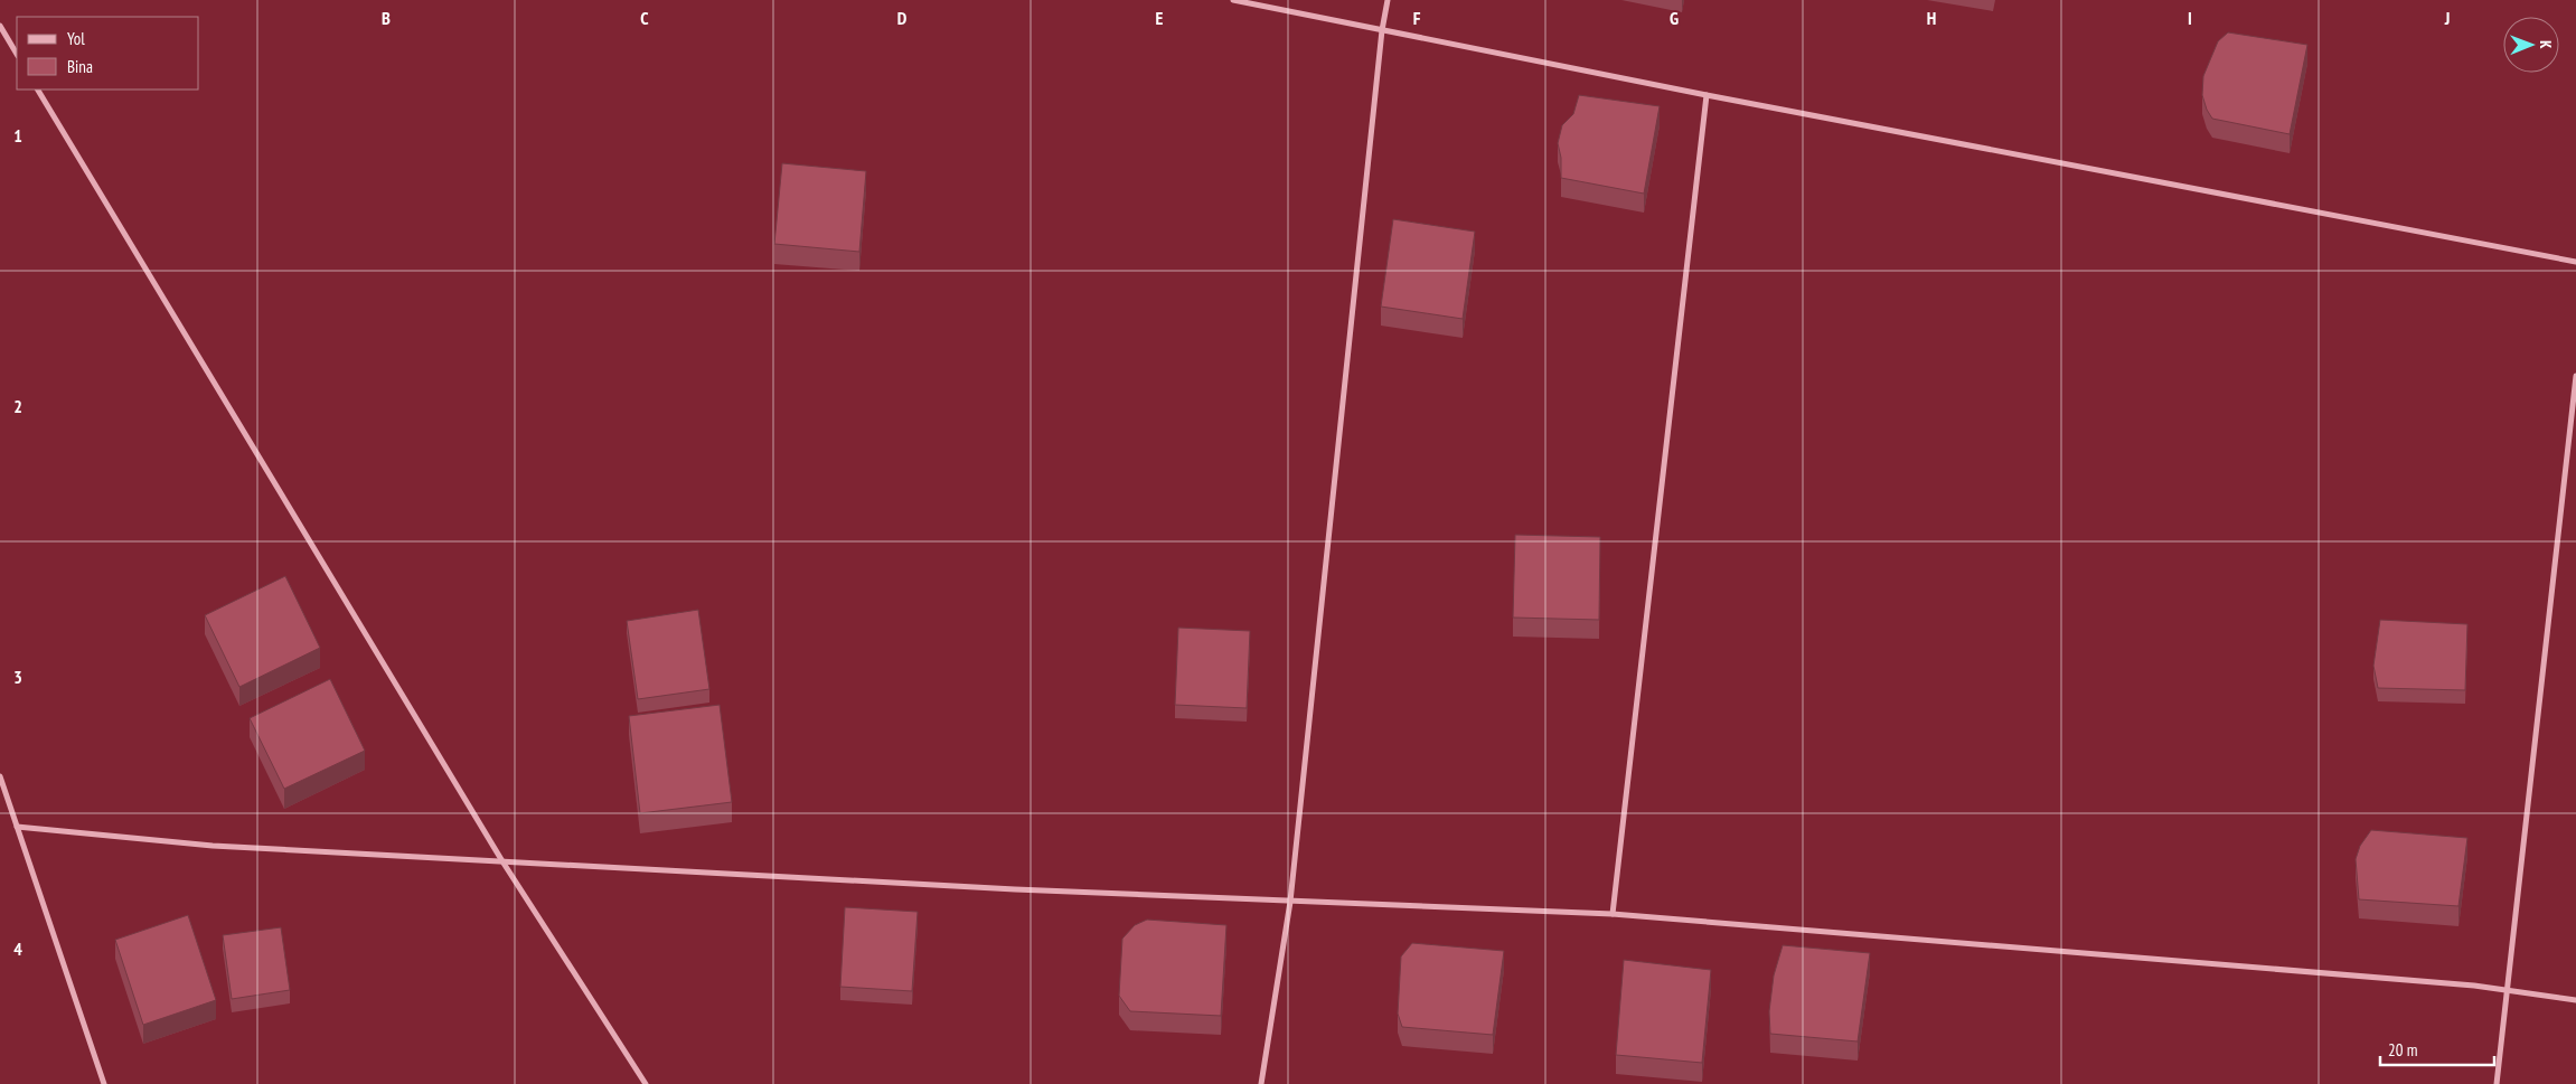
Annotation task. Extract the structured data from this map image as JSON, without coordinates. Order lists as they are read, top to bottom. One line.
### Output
{"legend":["Yol","Bina"],"scale_bar":"20 m","north":"right","grid":{"columns":["B","C","D","E","F","G","H","I","J"],"rows":["1","2","3","4"]}}
